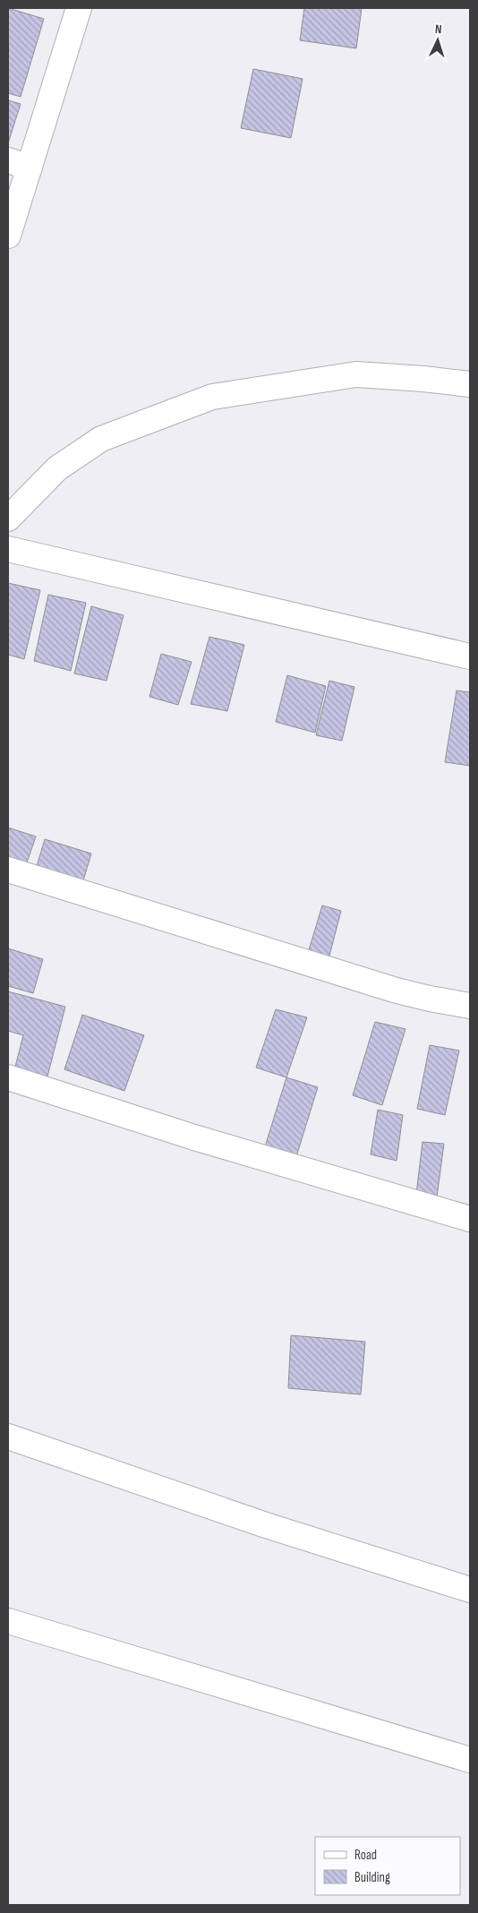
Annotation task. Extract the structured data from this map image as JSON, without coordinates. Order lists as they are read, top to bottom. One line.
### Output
{"legend":["Road","Building"],"north":"top"}
